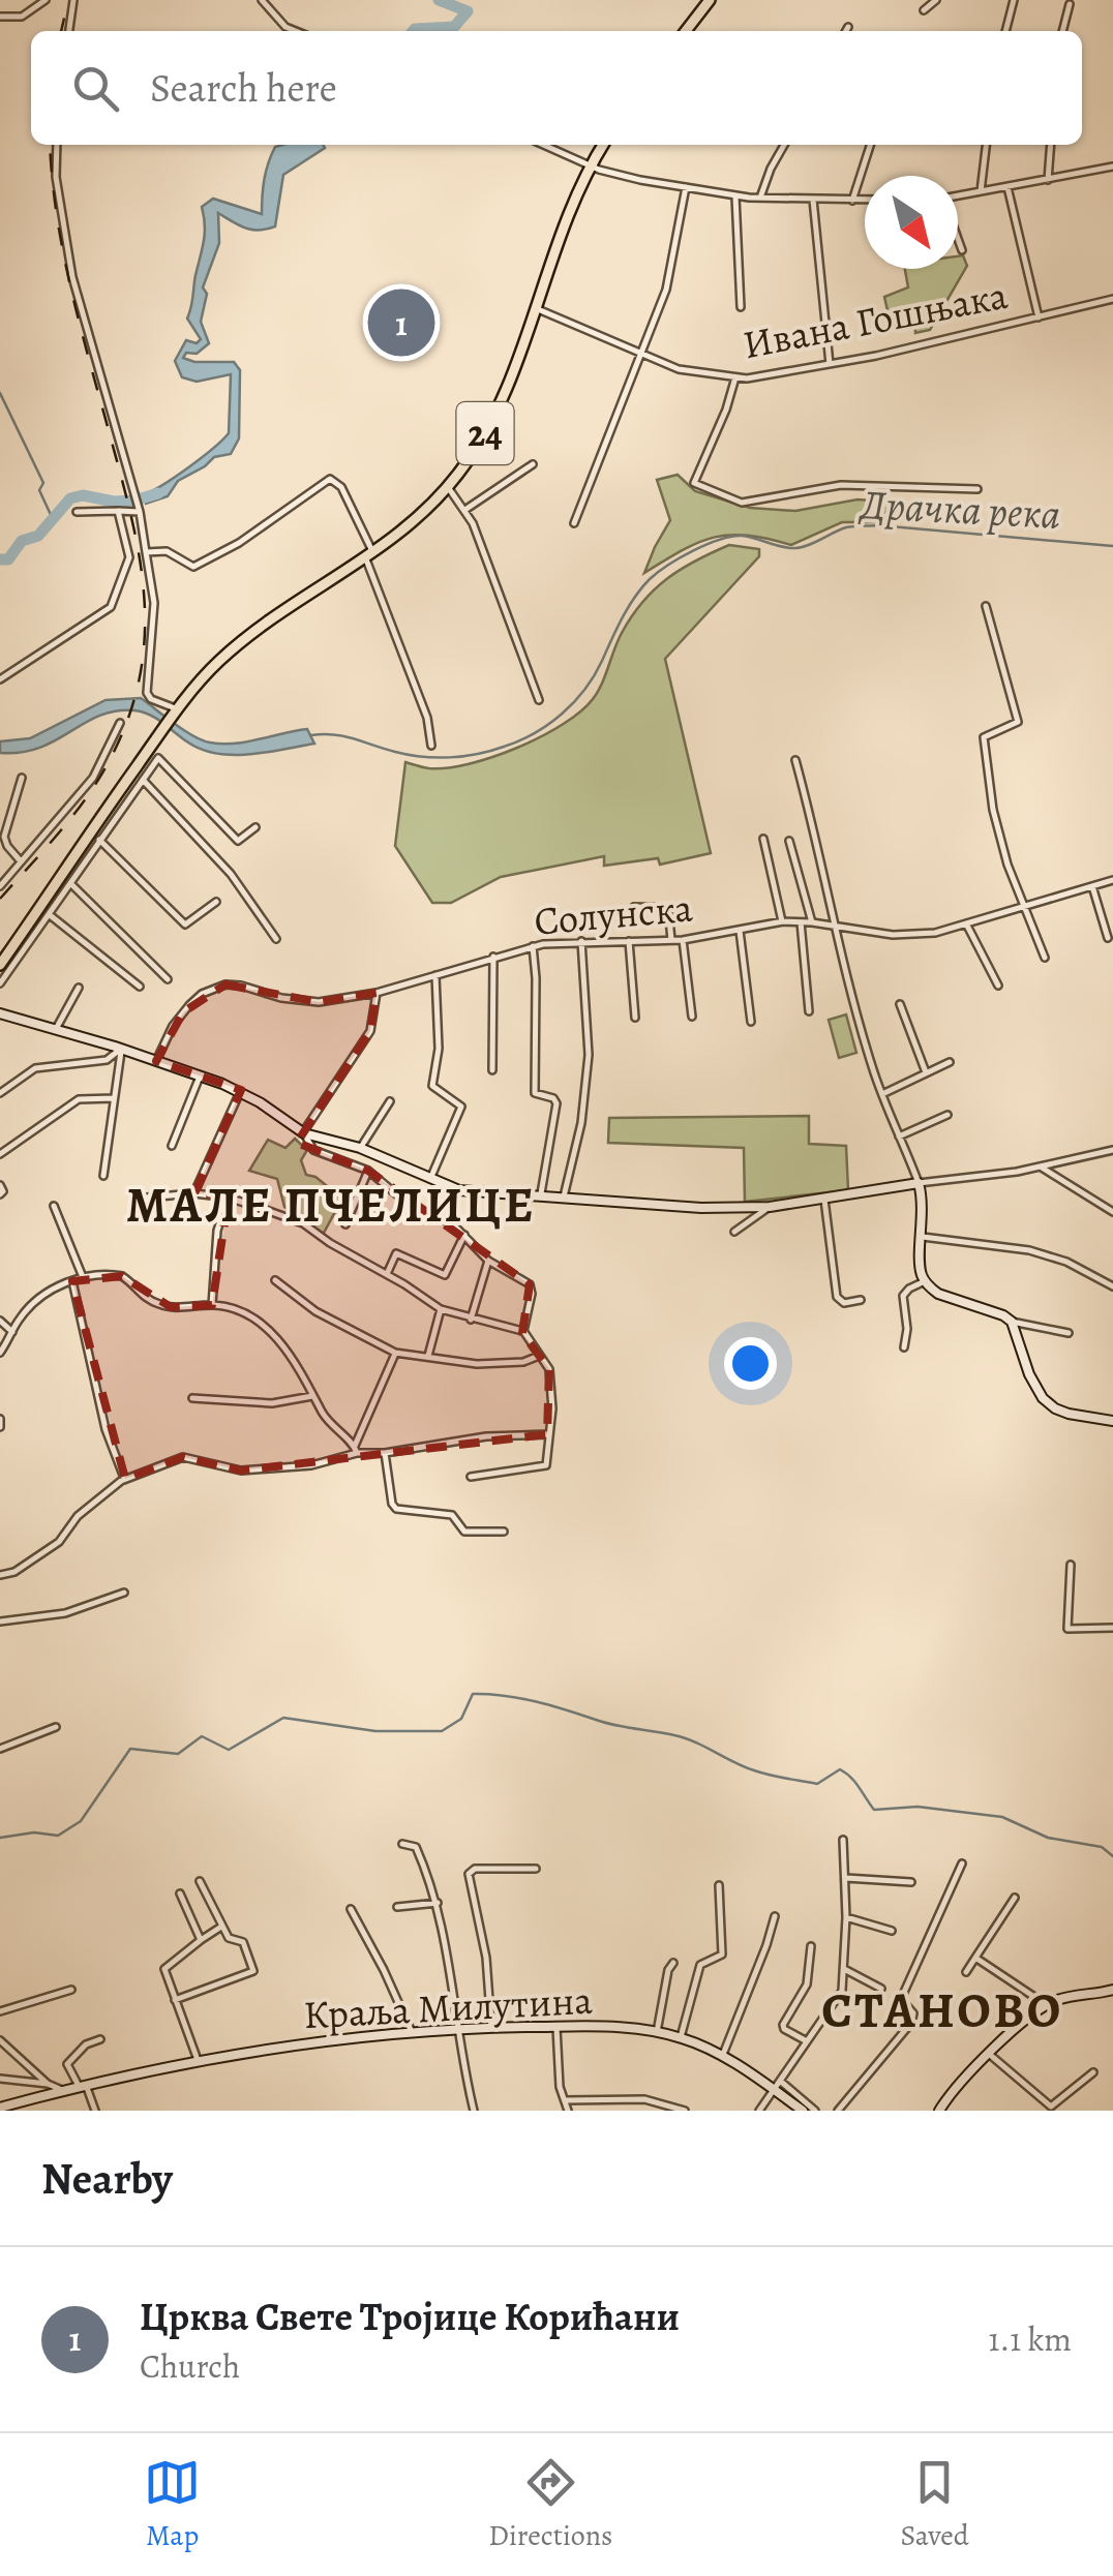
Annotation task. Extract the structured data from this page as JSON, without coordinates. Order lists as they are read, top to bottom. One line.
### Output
{"streets":{"main road":["24"],"street":["Ивана Гошњака","Солунска","Краља Милутина"]},"crossings":[["Ивана Гошњака","24"]],"districts":["МАЛЕ ПЧЕЛИЦЕ","СТАНОВО"],"water":["Драчка река"],"north":"bottom right","page":{"search":"Search here","pins":"1","heading":"Nearby","list":[{"mark":"1","name":"Црква Свете Тројице Корићани","note":"Church","value":"1.1 km"}],"nav":["Map","Directions","Saved"]}}
